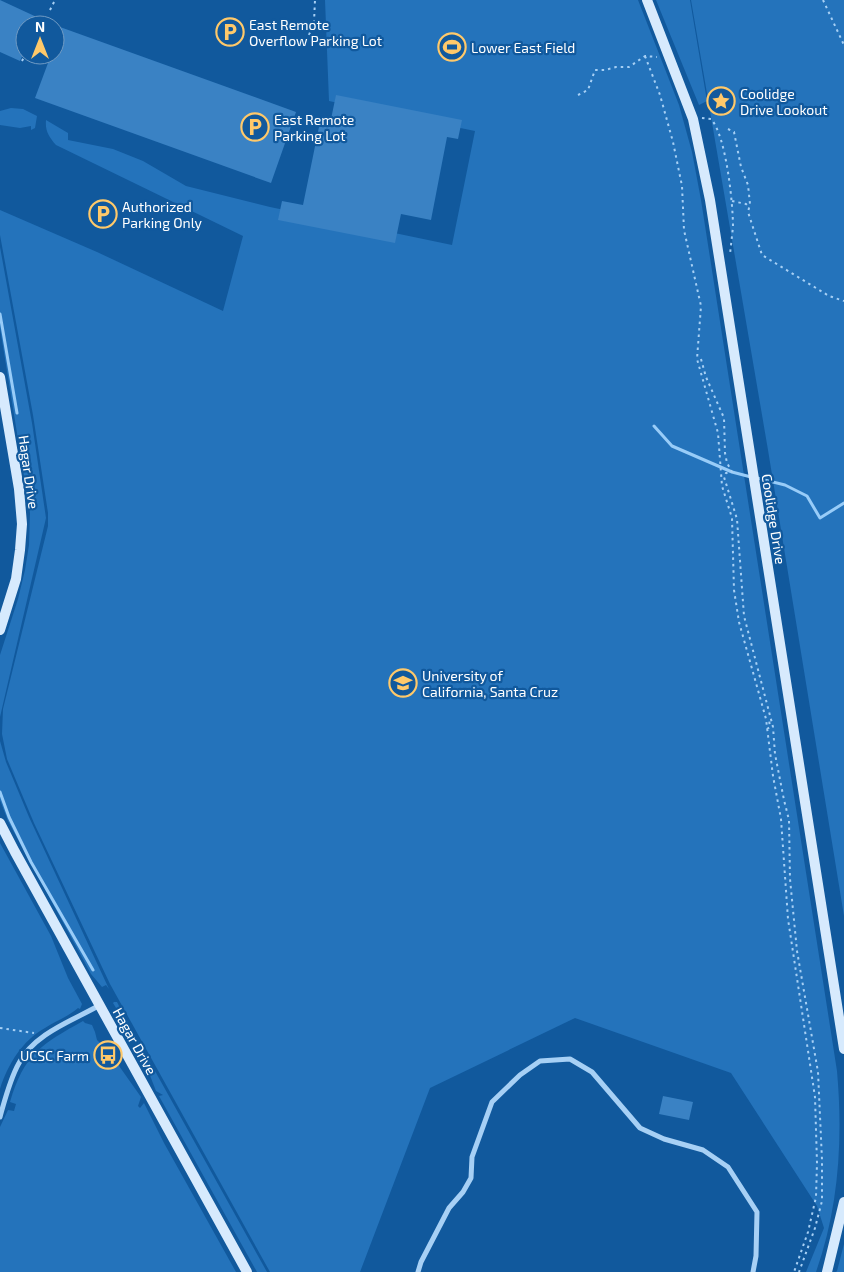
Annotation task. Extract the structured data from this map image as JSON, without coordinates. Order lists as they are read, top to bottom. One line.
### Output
{"streets":{"street":["Hagar Drive","Coolidge Drive"]},"places":{"parking":["East Remote Overflow Parking Lot","East Remote Parking Lot","Authorized Parking Only"],"sports":["Lower East Field"],"place":["Coolidge Drive Lookout"],"school or university":["University of California, Santa Cruz"],"bus stop":["UCSC Farm"]},"north":"top"}
